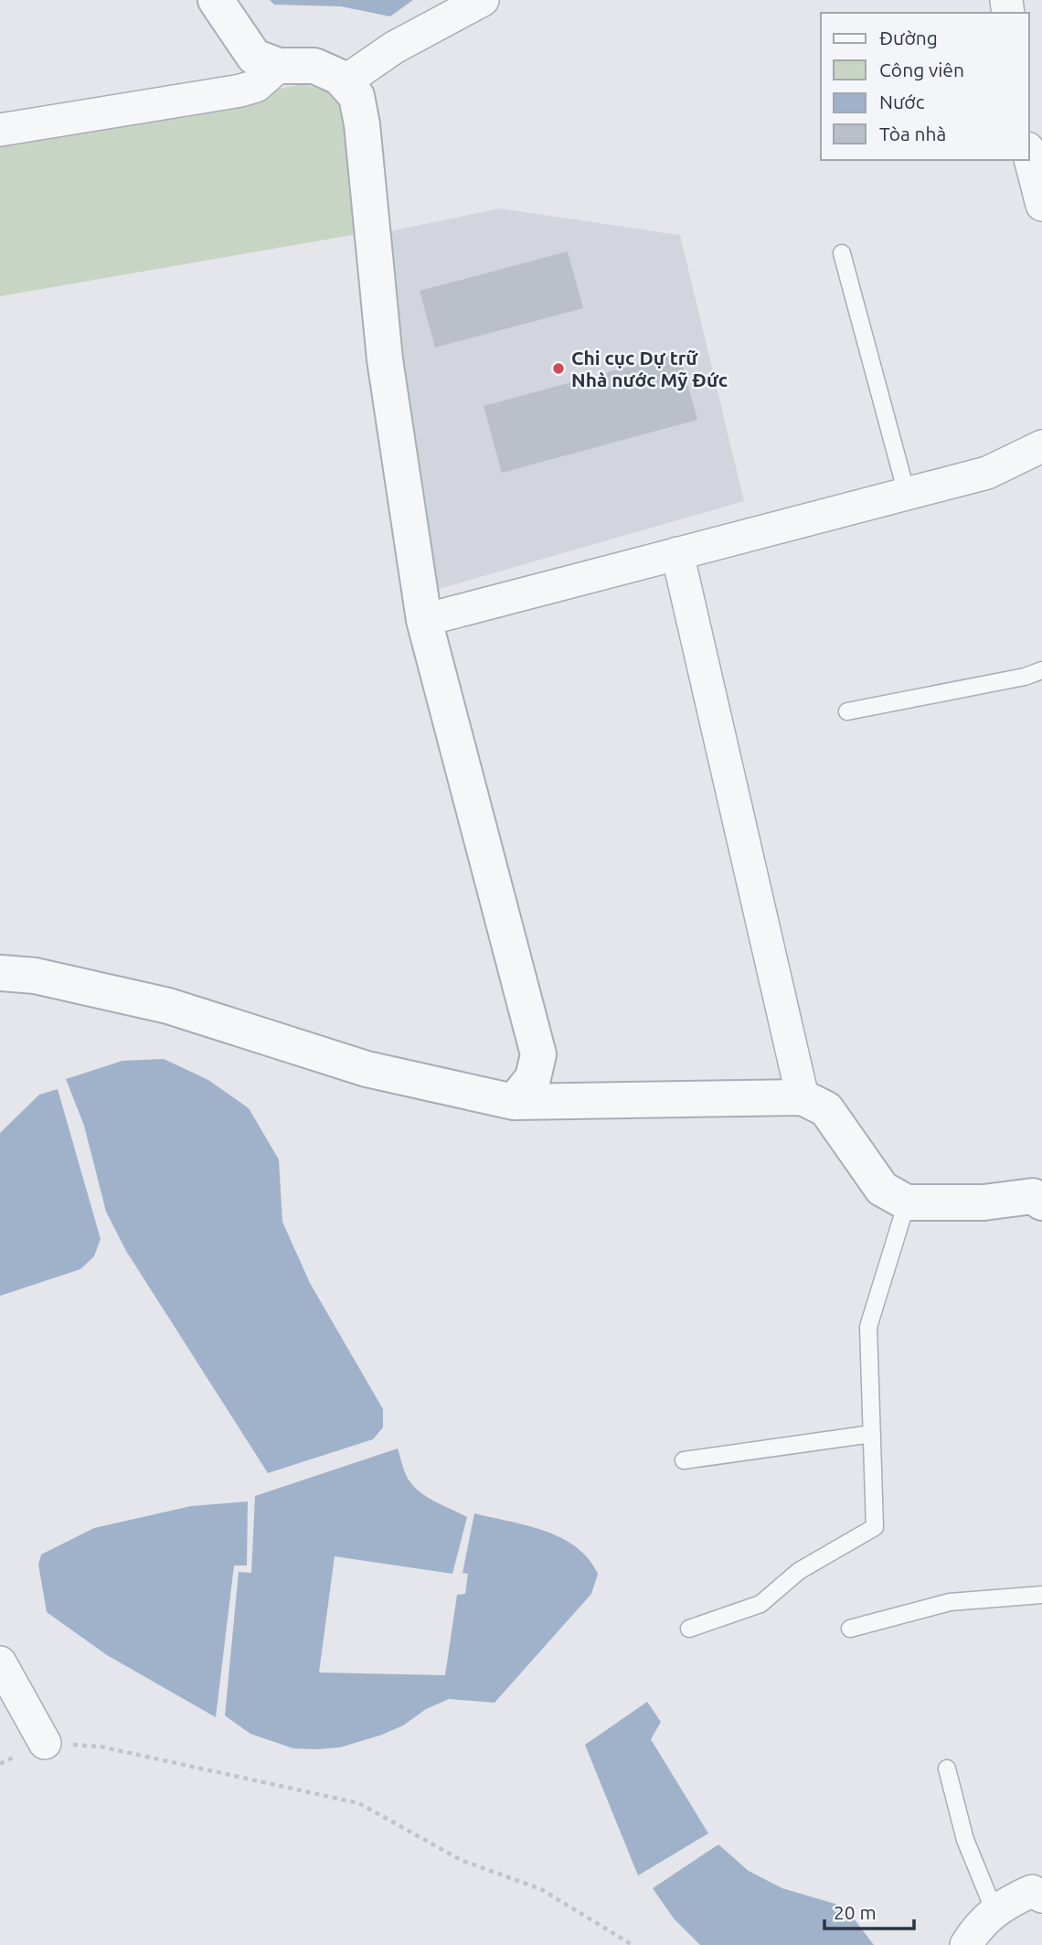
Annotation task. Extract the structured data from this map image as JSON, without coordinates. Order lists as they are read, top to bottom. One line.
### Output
{"places":["Chi cục Dự trữ Nhà nước Mỹ Đức"],"legend":["Đường","Công viên","Nước","Tòa nhà"],"scale_bar":"20 m"}
